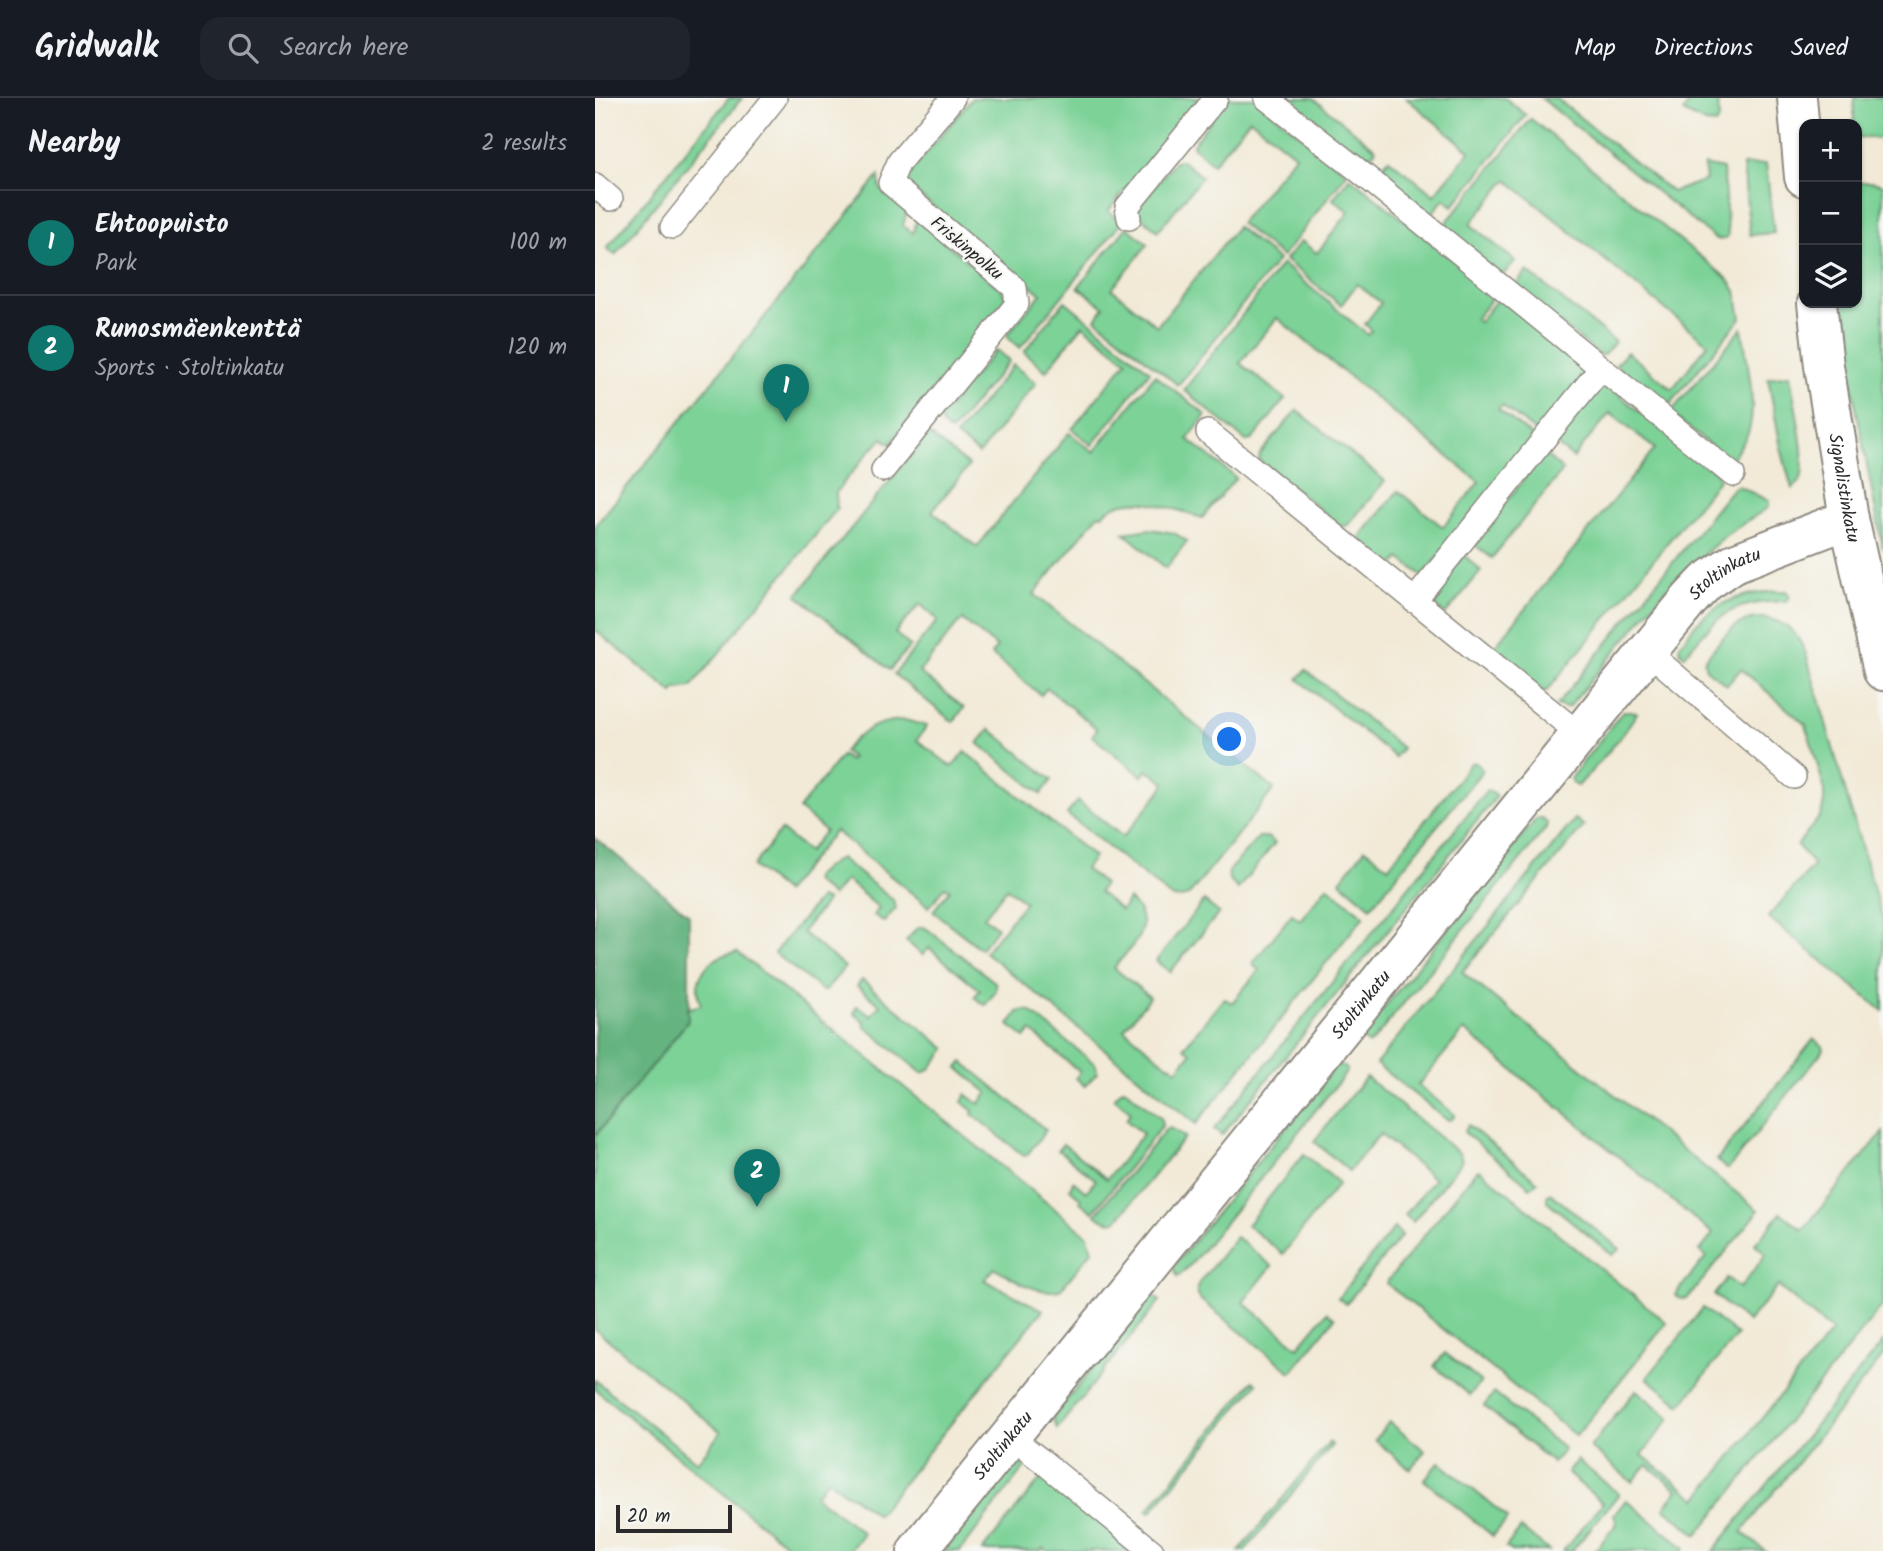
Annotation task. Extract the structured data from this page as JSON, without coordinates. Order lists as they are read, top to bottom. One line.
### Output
{"streets":{"street":["Signalistinkatu","Stoltinkatu"],"lane":["Friskinpolku"]},"crossings":[["Signalistinkatu","Stoltinkatu"]],"scale_bar":"20 m","page":{"header":"Gridwalk","search":"Search here","nav":["Map","Directions","Saved"],"heading":["Nearby","2 results"],"map_buttons":["+","−"],"list":[{"mark":"1","name":"Ehtoopuisto","note":"Park","value":"100 m"},{"mark":"2","name":"Runosmäenkenttä","note":"Sports · Stoltinkatu","value":"120 m"}],"pins":["1","2"],"scale":"20 m"}}
